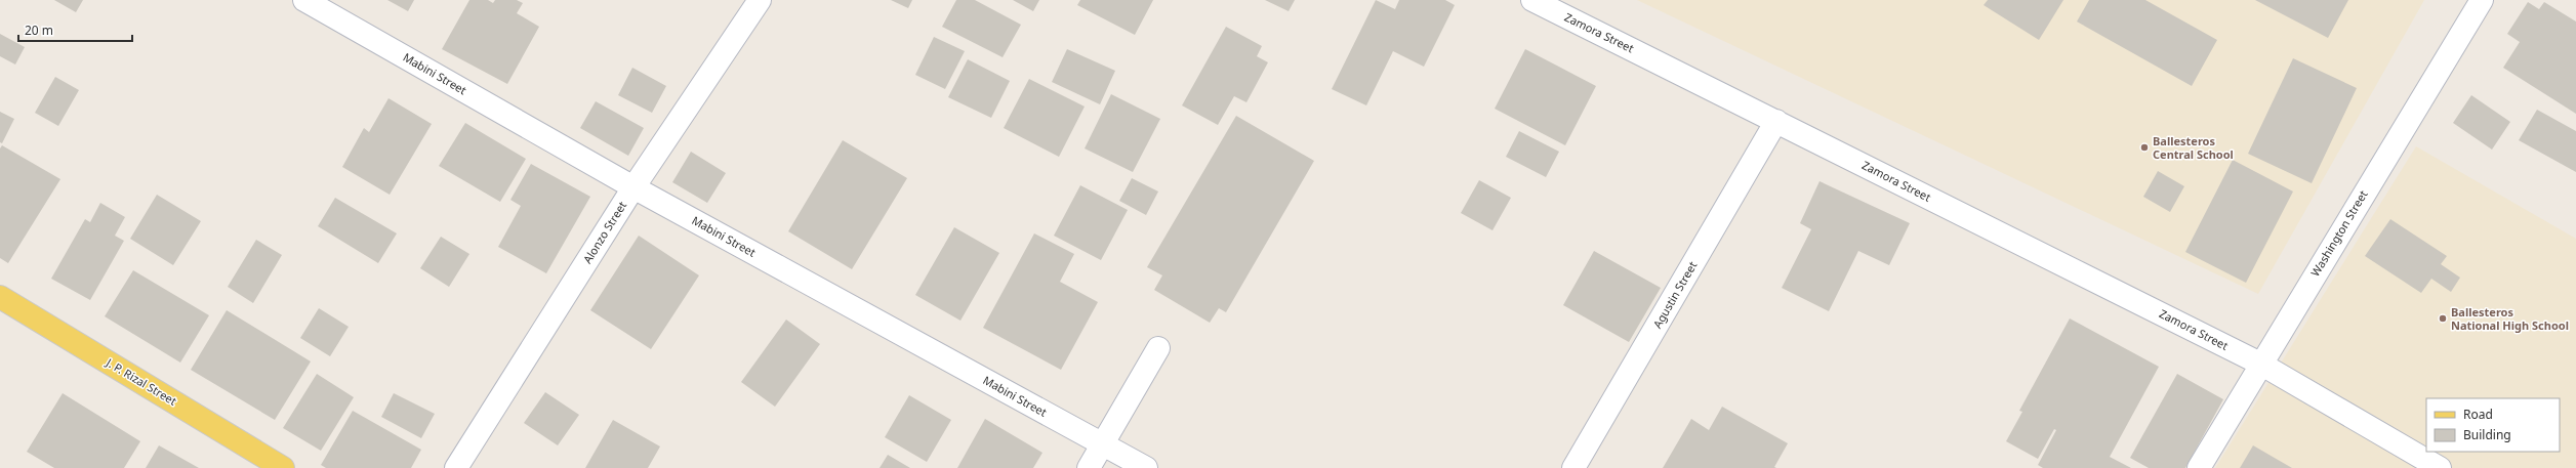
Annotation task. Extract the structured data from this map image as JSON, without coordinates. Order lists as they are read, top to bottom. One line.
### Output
{"streets":{"main road":["J. P. Rizal Street"],"street":["Zamora Street","Mabini Street","Alonzo Street","Washington Street","Agustin Street"]},"crossings":[["Zamora Street","Washington Street"],["Zamora Street","Agustin Street"],["Mabini Street","Alonzo Street"]],"places":["Ballesteros Central School","Ballesteros National High School"],"legend":["Road","Building"],"scale_bar":"20 m"}
